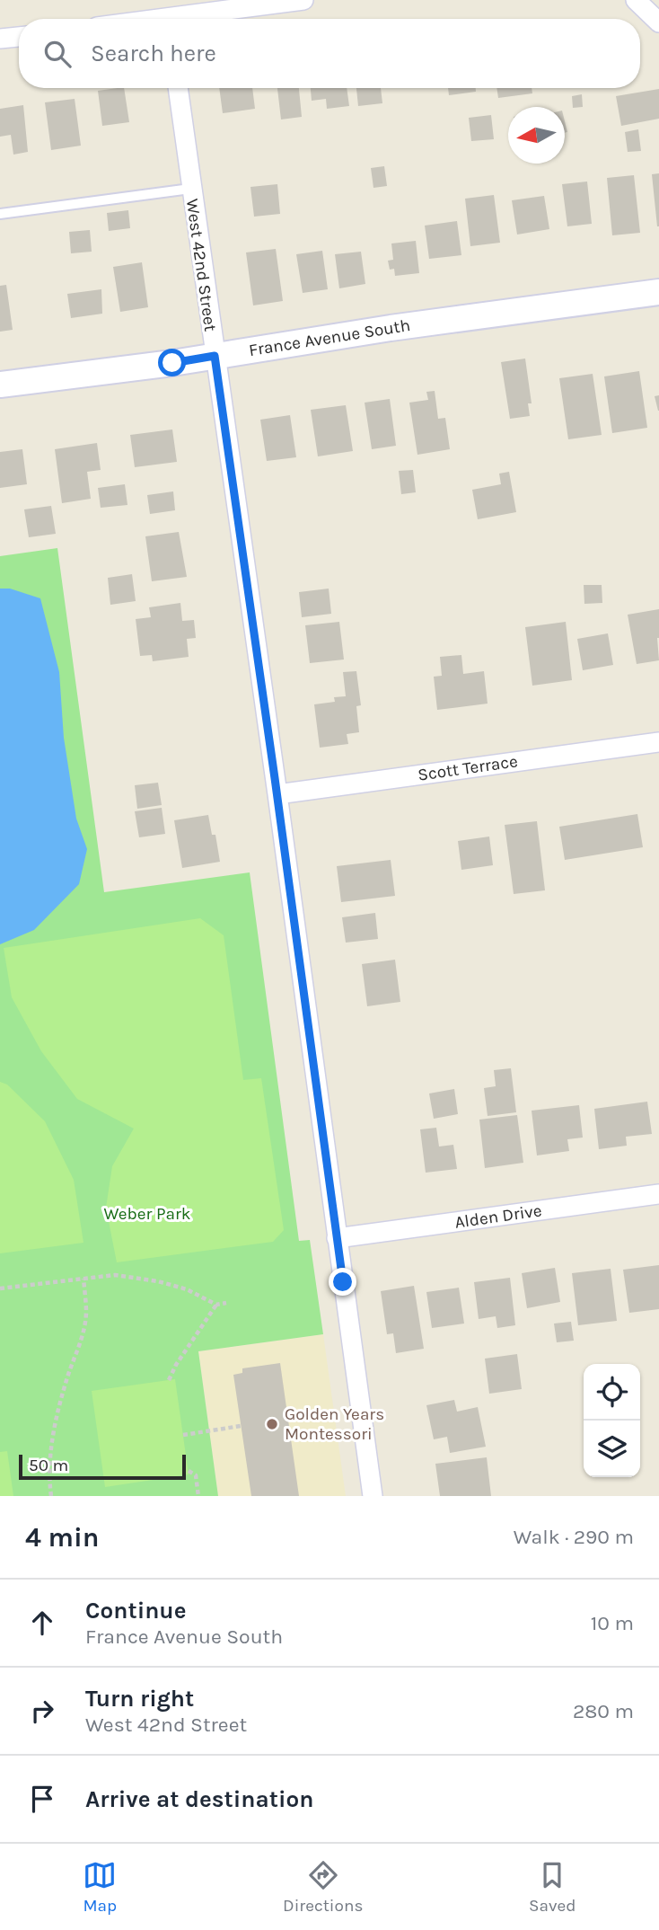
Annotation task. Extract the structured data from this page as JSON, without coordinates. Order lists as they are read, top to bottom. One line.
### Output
{"streets":{"main road":["France Avenue South"],"street":["West 42nd Street","Scott Terrace","Alden Drive"]},"crossings":[["West 42nd Street","France Avenue South"],["West 42nd Street","Scott Terrace"],["West 42nd Street","Alden Drive"]],"parks":["Weber Park"],"places":["Golden Years Montessori"],"scale_bar":"50 m","north":"left","page":{"search":"Search here","scale":"50 m","heading":["4 min","Walk · 290 m"],"list":[["Continue","France Avenue South","10 m"],["Turn right","West 42nd Street","280 m"],"Arrive at destination"],"nav":["Map","Directions","Saved"]}}
